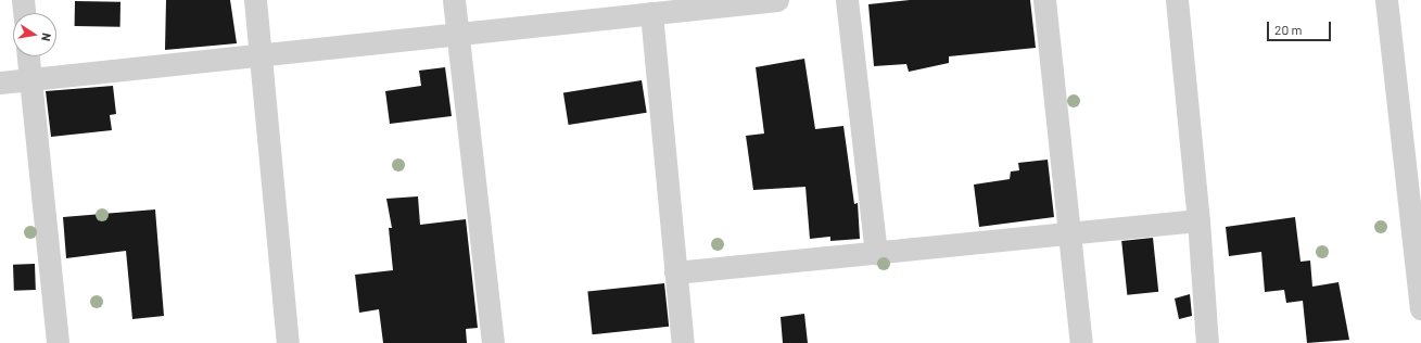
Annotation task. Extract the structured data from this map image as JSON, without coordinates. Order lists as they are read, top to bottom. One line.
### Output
{"scale_bar":"20 m","north":"right"}
